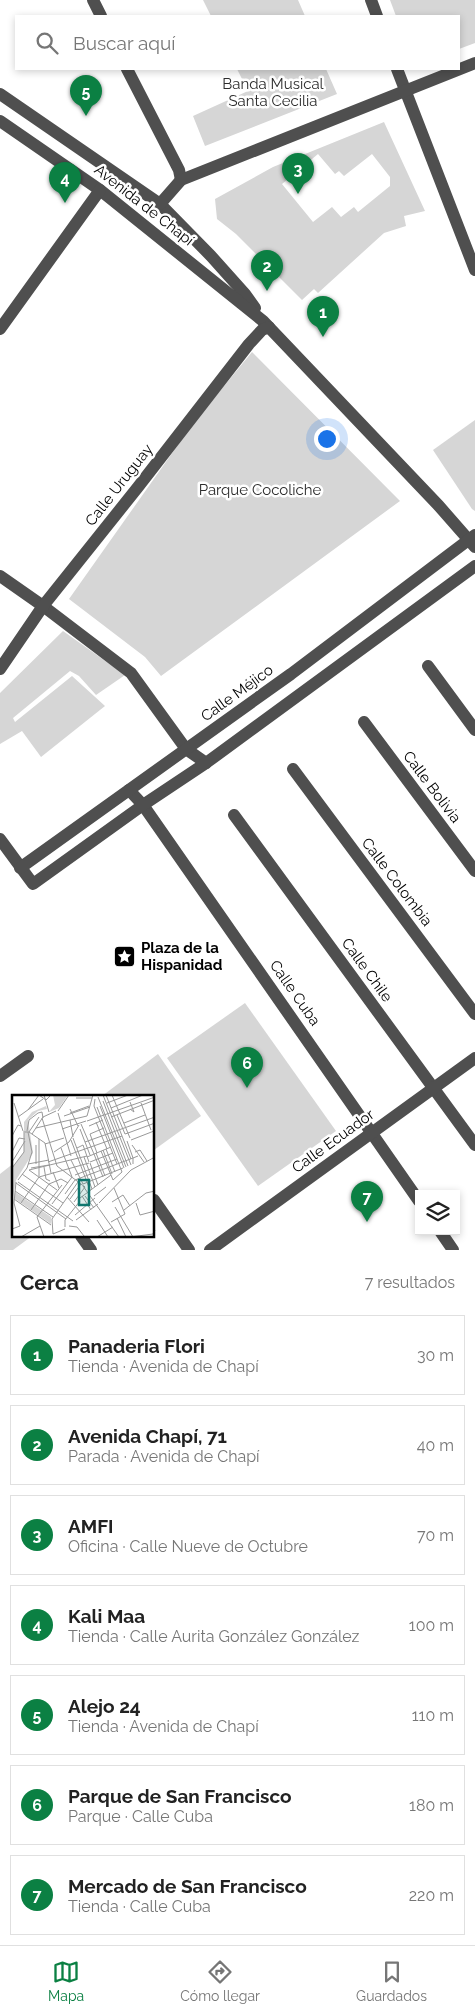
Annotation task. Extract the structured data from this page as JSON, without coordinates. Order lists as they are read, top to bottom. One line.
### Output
{"streets":{"street":["Avenida de Chapí","Calle Uruguay","Calle Méjico","Calle Bolivia","Calle Colombia","Calle Chile","Calle Cuba","Calle Ecuador"]},"crossings":[["Avenida de Chapí","Calle Uruguay"],["Avenida de Chapí","Calle Méjico"],["Calle Méjico","Calle Cuba"],["Calle Chile","Calle Ecuador"],["Calle Cuba","Calle Ecuador"]],"parks":["Banda Musical Santa Cecilia","Parque Cocoliche"],"places":{"place":["Plaza de la Hispanidad"]},"page":{"search":"Buscar aquí","pins":["5","3","4","2","1","6","7"],"heading":["Cerca","7 resultados"],"list":[{"mark":"1","name":"Panaderia Flori","note":"Tienda · Avenida de Chapí","value":"30 m"},{"mark":"2","name":"Avenida Chapí, 71","note":"Parada · Avenida de Chapí","value":"40 m"},{"mark":"3","name":"AMFI","note":"Oficina · Calle Nueve de Octubre","value":"70 m"},{"mark":"4","name":"Kali Maa","note":"Tienda · Calle Aurita González González","value":"100 m"},{"mark":"5","name":"Alejo 24","note":"Tienda · Avenida de Chapí","value":"110 m"},{"mark":"6","name":"Parque de San Francisco","note":"Parque · Calle Cuba","value":"180 m"},{"mark":"7","name":"Mercado de San Francisco","note":"Tienda · Calle Cuba","value":"220 m"}],"nav":["Mapa","Cómo llegar","Guardados"]}}
